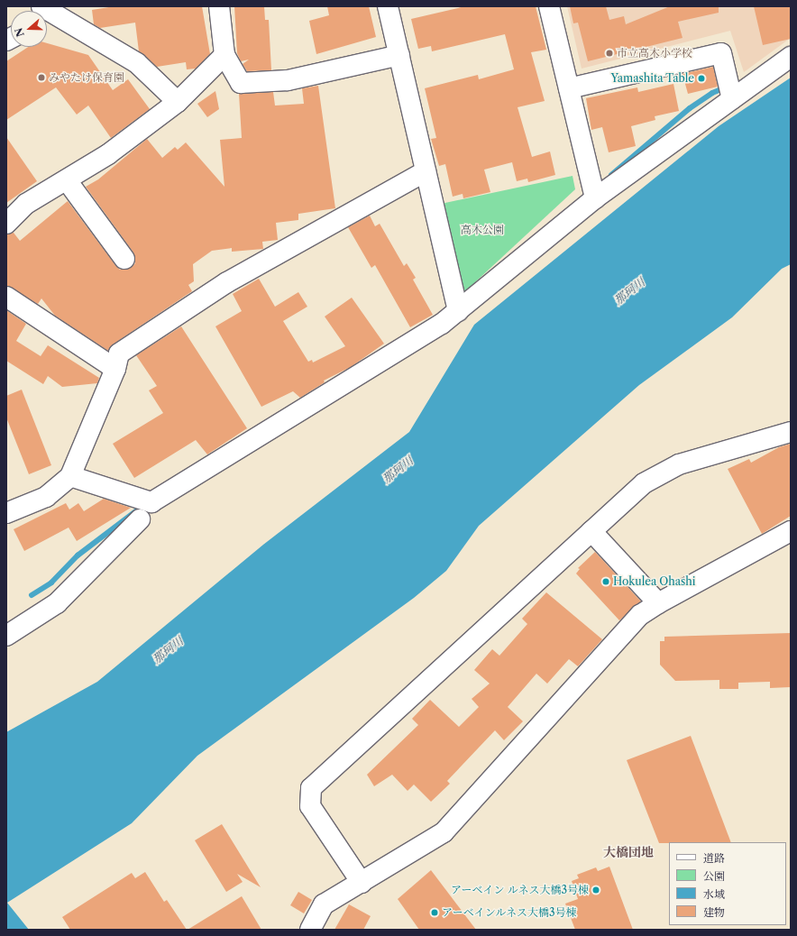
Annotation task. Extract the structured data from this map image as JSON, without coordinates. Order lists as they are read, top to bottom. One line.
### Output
{"districts":["大橋団地"],"water":["那珂川"],"parks":["高木公園"],"places":["市立高木小学校","みやたけ保育園","Yamashita Table","Hokulea Ohashi","アーベイン ルネス大橋3号棟","アーベインルネス大橋3号棟"],"legend":["道路","公園","水域","建物"],"north":"left"}
